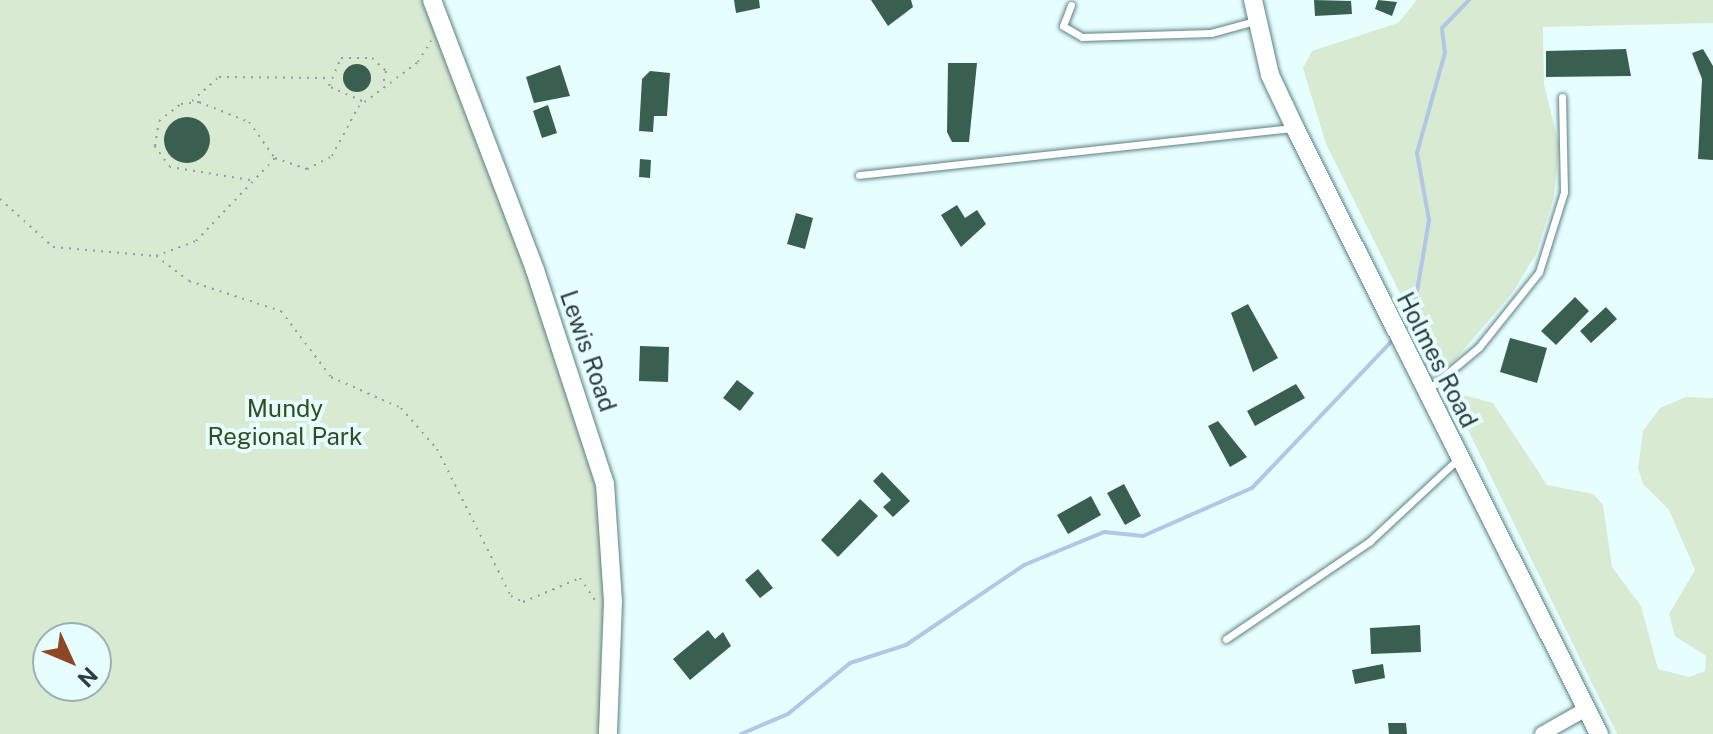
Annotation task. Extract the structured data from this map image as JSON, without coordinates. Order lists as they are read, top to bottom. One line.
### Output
{"streets":{"street":["Lewis Road","Holmes Road"]},"parks":["Mundy Regional Park"],"north":"bottom right"}
